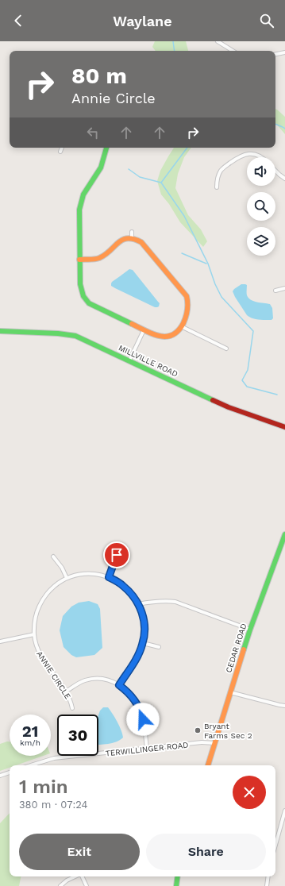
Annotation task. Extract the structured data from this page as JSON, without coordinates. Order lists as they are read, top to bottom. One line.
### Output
{"streets":{"street":["MILLVILLE ROAD","CEDAR ROAD","ANNIE CIRCLE","TERWILLINGER ROAD"]},"crossings":[["CEDAR ROAD","TERWILLINGER ROAD"]],"places":["Bryant Farms Sec 2"],"page":{"header":"Waylane","turn":["80 m","Annie Circle"],"speed":"21 km/h","limit":"30","heading":["1 min","380 m · 07:24"],"buttons":["Exit","Share"]}}
